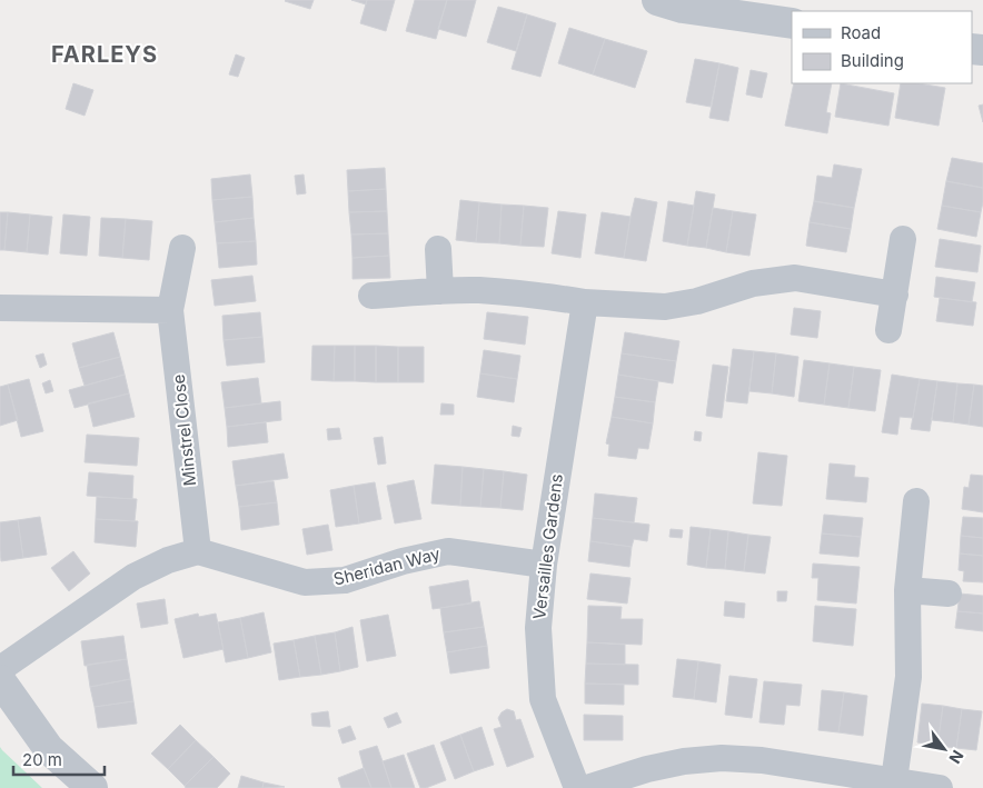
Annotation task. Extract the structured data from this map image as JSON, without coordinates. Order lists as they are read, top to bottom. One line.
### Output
{"streets":{"street":["Minstrel Close","Versailles Gardens","Sheridan Way"]},"crossings":[["Minstrel Close","Sheridan Way"],["Versailles Gardens","Sheridan Way"]],"districts":["FARLEYS"],"legend":["Road","Building"],"scale_bar":"20 m","north":"bottom right"}
